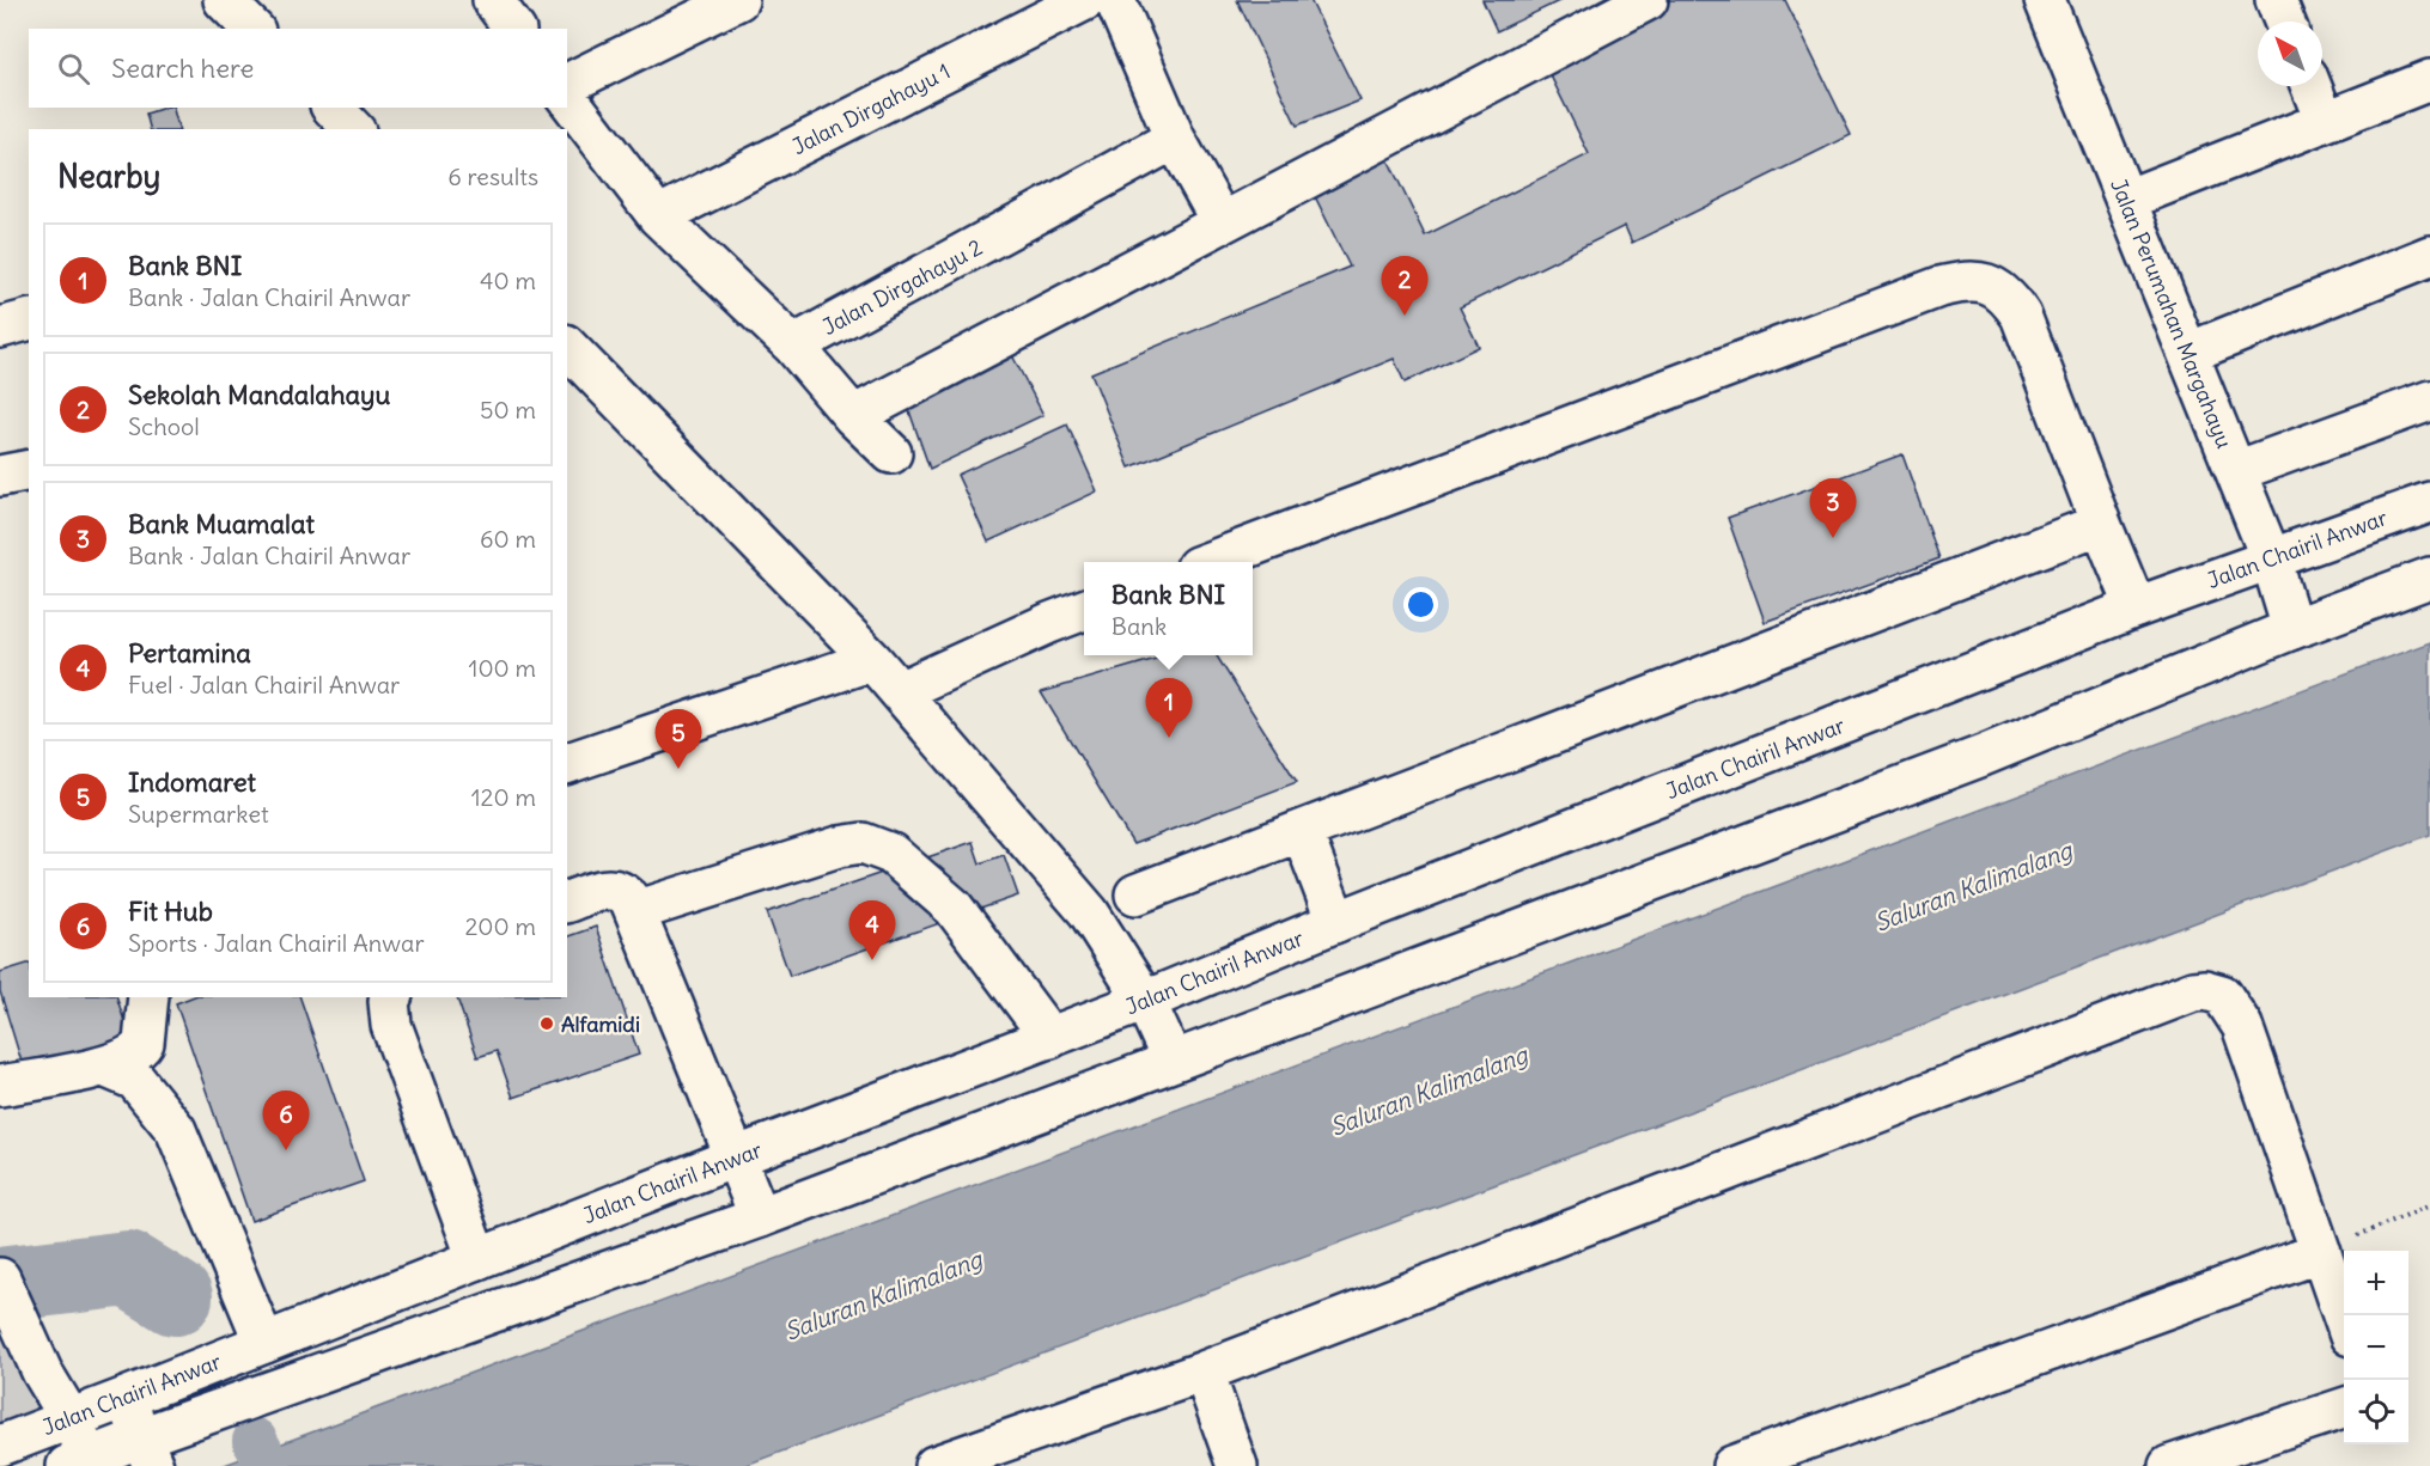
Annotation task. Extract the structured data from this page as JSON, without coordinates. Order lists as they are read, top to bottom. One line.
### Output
{"streets":{"street":["Jalan Dirgahayu 1","Jalan Dirgahayu 2","Jalan Perumahan Margahayu","Jalan Chairil Anwar"]},"crossings":[["Jalan Perumahan Margahayu","Jalan Chairil Anwar"]],"water":["Saluran Kalimalang"],"places":["Alfamidi"],"north":"top left","page":{"search":"Search here","heading":["Nearby","6 results"],"list":[{"mark":"1","name":"Bank BNI","note":"Bank · Jalan Chairil Anwar","value":"40 m"},{"mark":"2","name":"Sekolah Mandalahayu","note":"School","value":"50 m"},{"mark":"3","name":"Bank Muamalat","note":"Bank · Jalan Chairil Anwar","value":"60 m"},{"mark":"4","name":"Pertamina","note":"Fuel · Jalan Chairil Anwar","value":"100 m"},{"mark":"5","name":"Indomaret","note":"Supermarket","value":"120 m"},{"mark":"6","name":"Fit Hub","note":"Sports · Jalan Chairil Anwar","value":"200 m"}],"pins":["2","3","1","5","4","6"],"popup":["Bank BNI","Bank"],"map_buttons":["+","−"]}}
